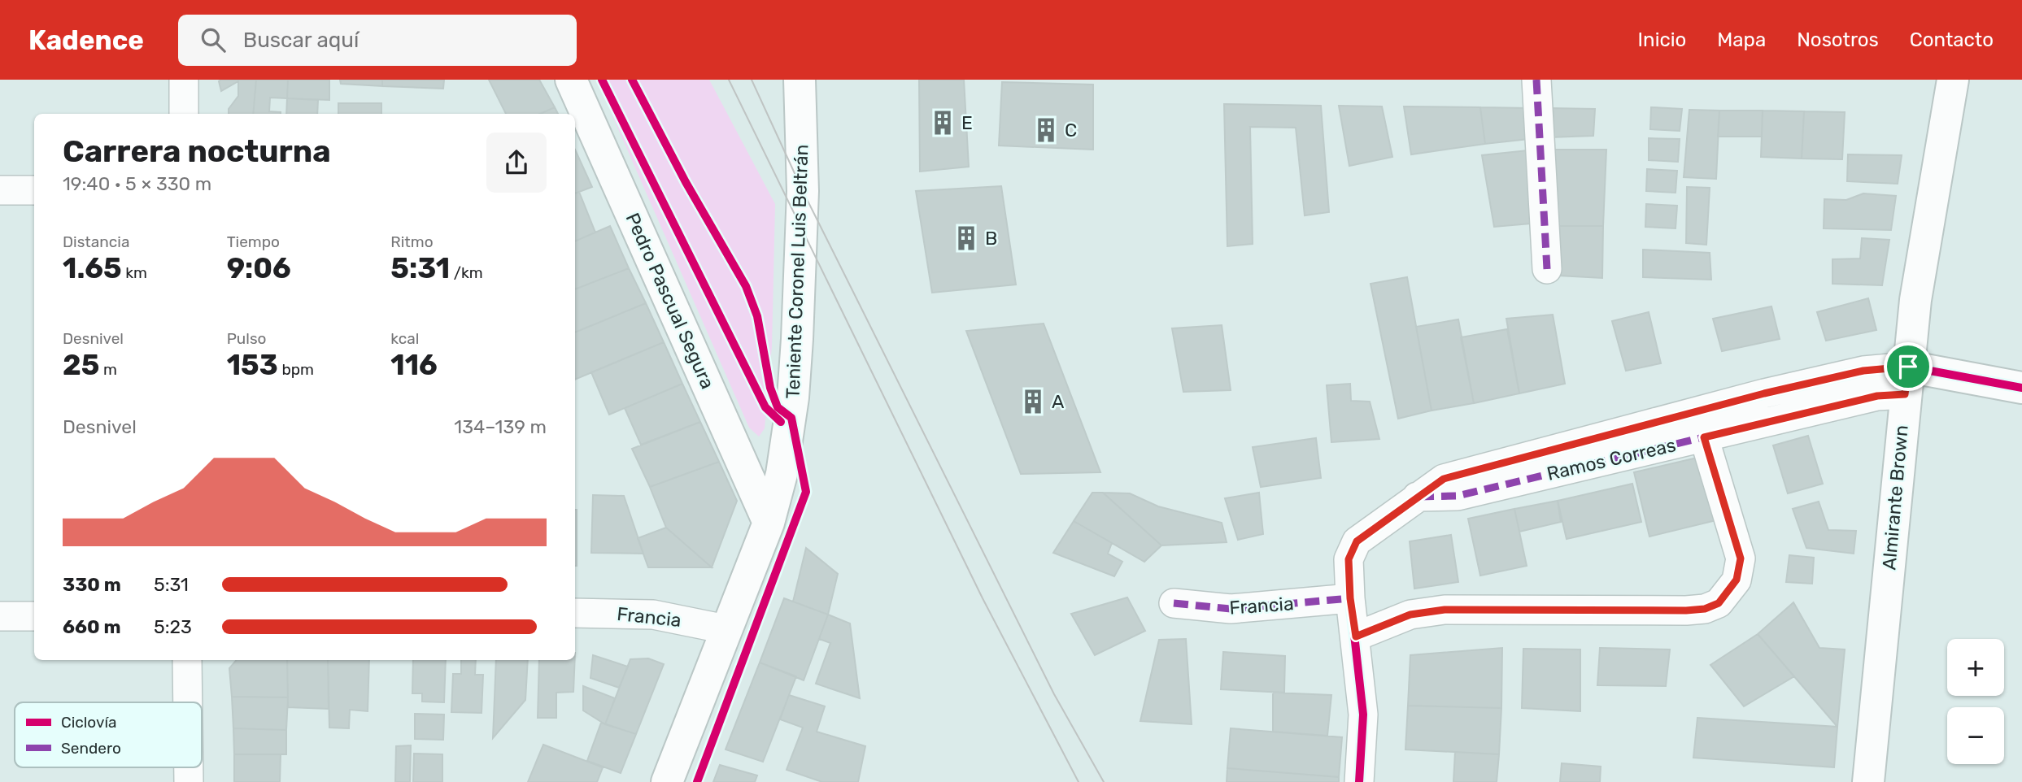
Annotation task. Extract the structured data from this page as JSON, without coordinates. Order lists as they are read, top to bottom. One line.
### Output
{"streets":{"main road":["Teniente Coronel Luis Beltrán","Pedro Pascual Segura","Almirante Brown"],"street":["Ramos Correas","Francia"]},"crossings":[["Teniente Coronel Luis Beltrán","Pedro Pascual Segura"],["Teniente Coronel Luis Beltrán","Francia"],["Ramos Correas","Almirante Brown"],["Ramos Correas","Francia"]],"places":{"building":["E","C","B","A"]},"legend":["Ciclovía","Sendero"],"page":{"header":"Kadence","search":"Buscar aquí","nav":["Inicio","Mapa","Nosotros","Contacto"],"heading":["Carrera nocturna","19:40 · 5 × 330 m"],"stats":[["Distancia","1.65 km"],["Tiempo","9:06"],["Ritmo","5:31 /km"],["Desnivel","25 m"],["Pulso","153 bpm"],["kcal","116"]],"chart":["Desnivel","134–139 m"],"list":[{"name":"330 m","note":"5:31"},{"name":"660 m","note":"5:23"}],"map_buttons":["+","−"]}}
